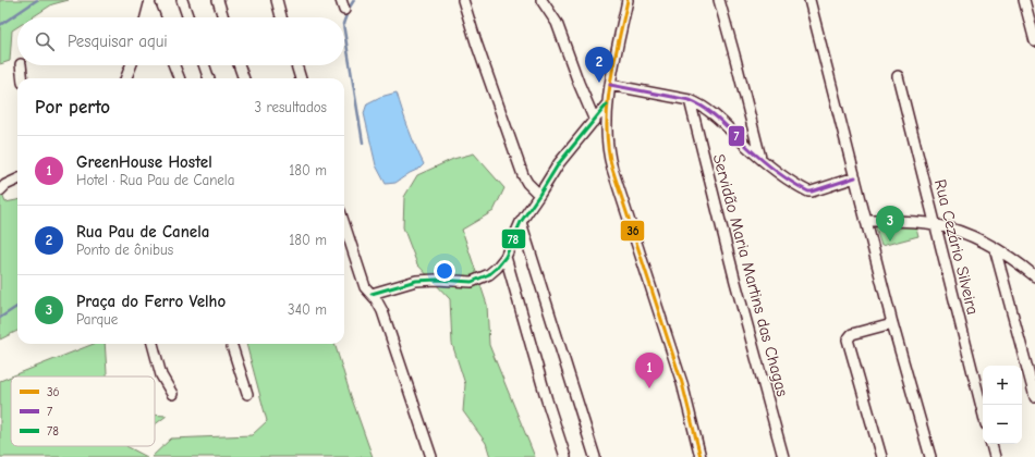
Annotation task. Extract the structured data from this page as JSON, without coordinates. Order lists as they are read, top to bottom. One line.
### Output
{"streets":{"street":["Rua Cezário Silveira","Servidão Maria Martins das Chagas"]},"lines":["transit line 36","transit line 7","transit line 78"],"legend":["36","7","78"],"page":{"search":"Pesquisar aqui","pins":["2","3","1"],"heading":["Por perto","3 resultados"],"list":[{"mark":"1","name":"GreenHouse Hostel","note":"Hotel · Rua Pau de Canela","value":"180 m"},{"mark":"2","name":"Rua Pau de Canela","note":"Ponto de ônibus","value":"180 m"},{"mark":"3","name":"Praça do Ferro Velho","note":"Parque","value":"340 m"}],"map_buttons":["+","−"]}}
